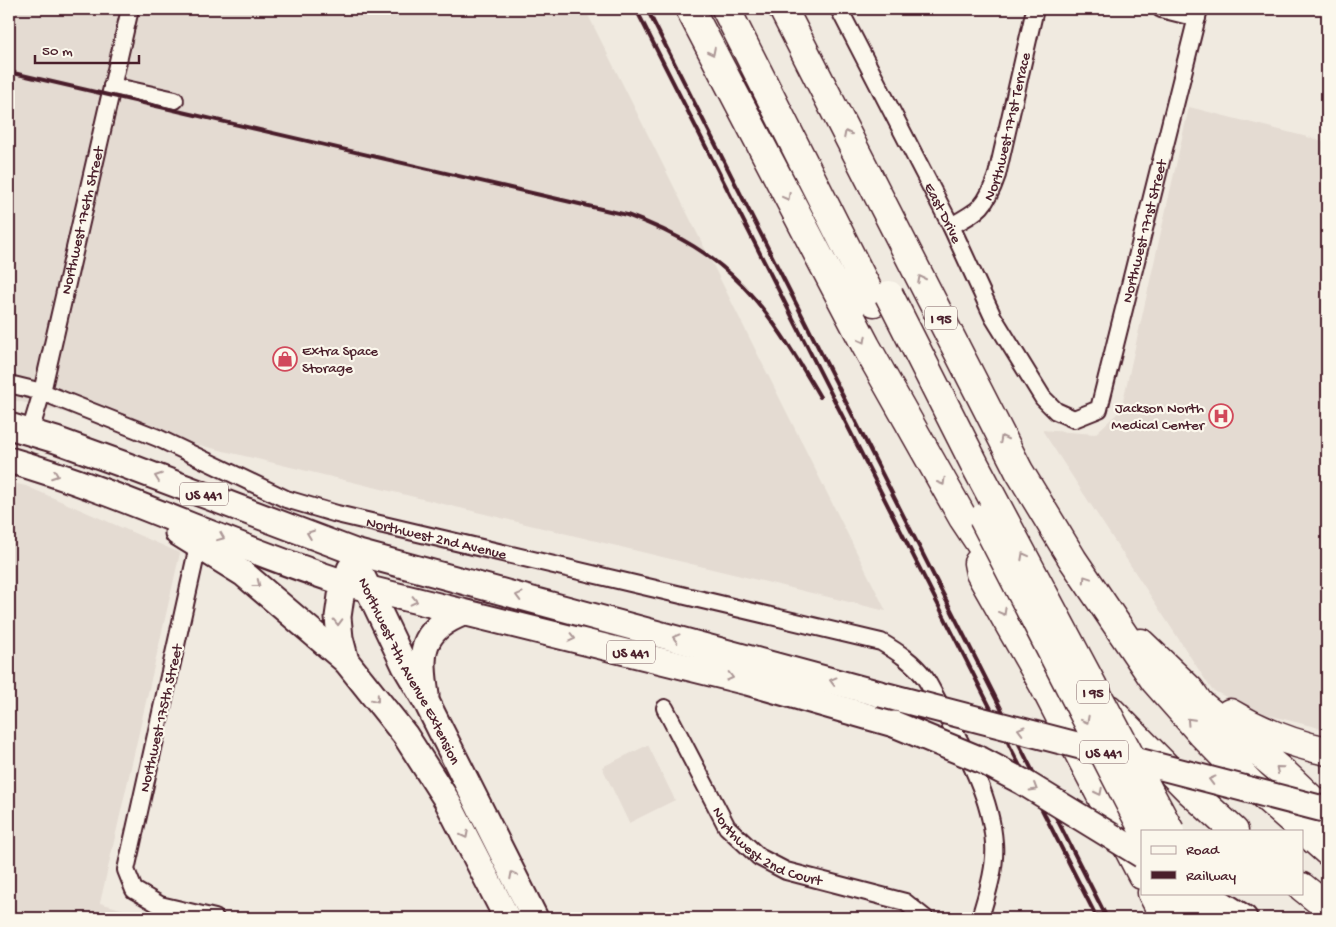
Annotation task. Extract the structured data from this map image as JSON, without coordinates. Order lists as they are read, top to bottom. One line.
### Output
{"streets":{"highway":["I 95"],"main road":["US 441","Northwest 7th Avenue Extension"],"street":["Northwest 171st Terrace","East Drive","Northwest 176th Street","Northwest 171st Street","Northwest 2nd Avenue","Northwest 175th Street","Northwest 2nd Court"]},"crossings":[["Northwest 171st Terrace","East Drive"],["East Drive","Northwest 171st Street"],["Northwest 176th Street","US 441"],["Northwest 176th Street","Northwest 2nd Avenue"],["US 441","Northwest 7th Avenue Extension"]],"places":{"shop":["Extra Space Storage"],"hospital":["Jackson North Medical Center"]},"legend":["Road","Railway"],"scale_bar":"50 m"}
